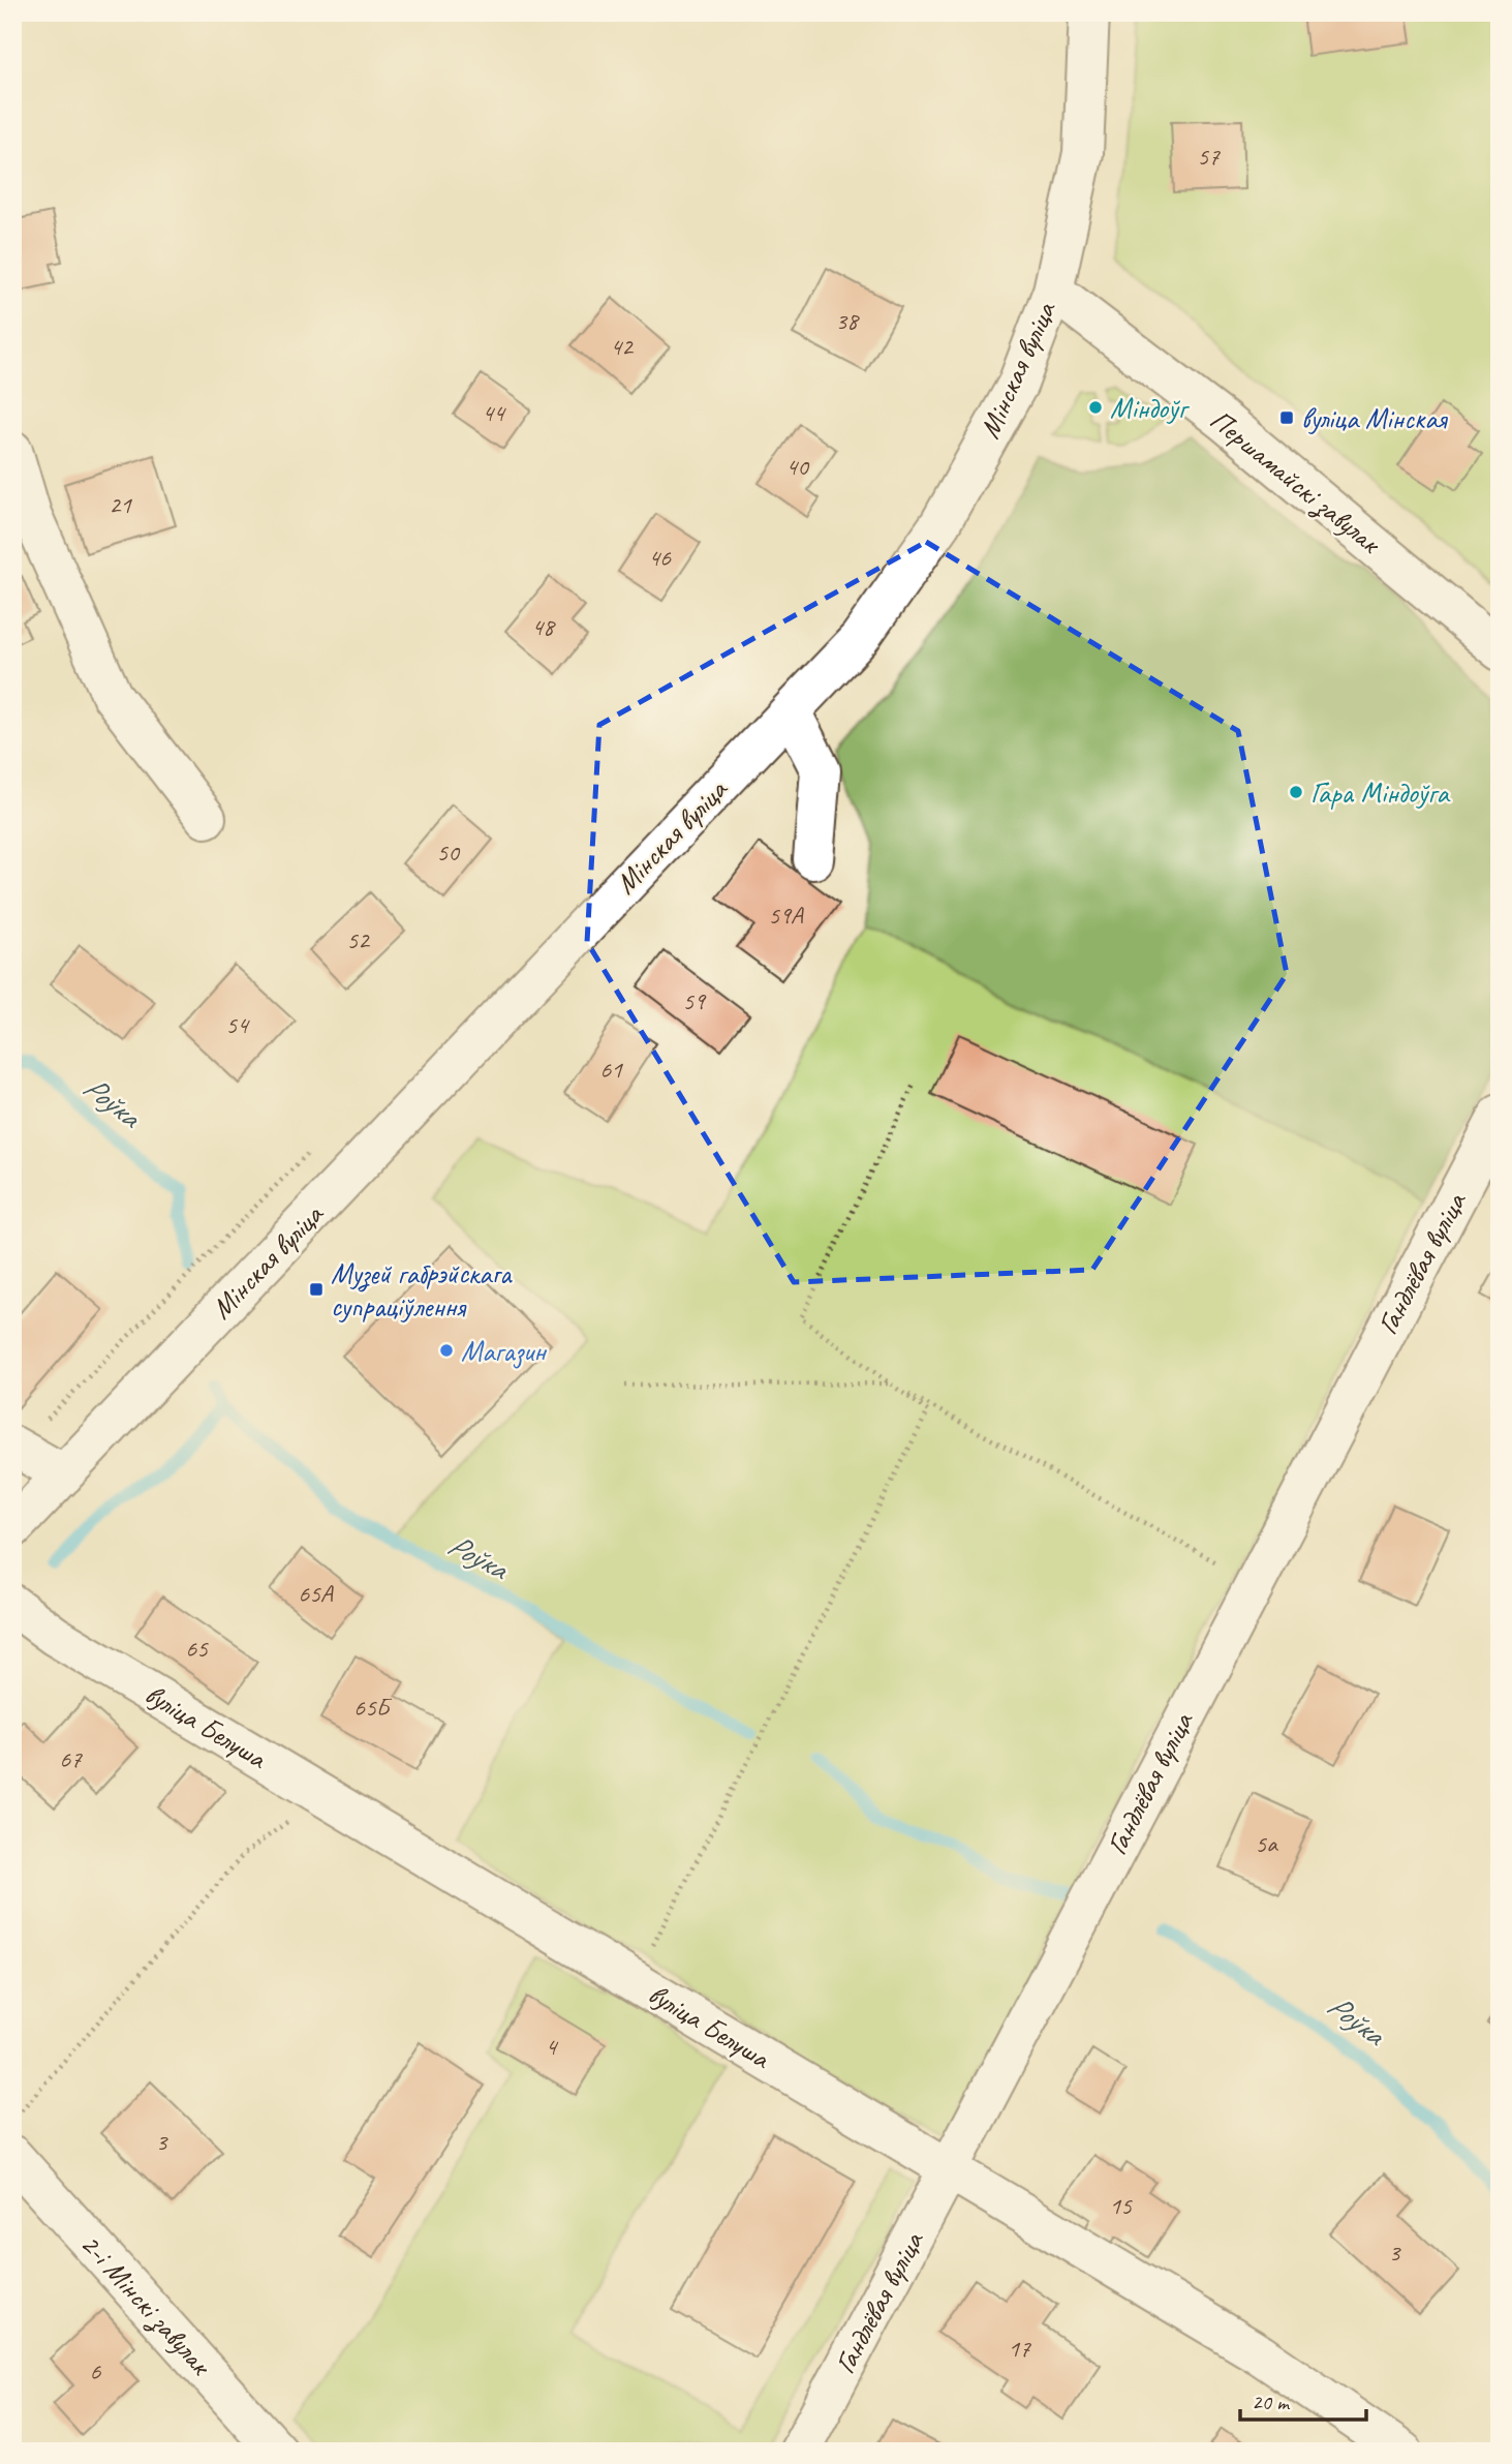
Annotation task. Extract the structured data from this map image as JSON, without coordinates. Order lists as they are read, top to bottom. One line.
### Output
{"streets":{"street":["Мінская вуліца","Першамайскі завулак","Гандлёвая вуліца","вуліца Белуша","2-і Мінскі завулак"]},"crossings":[["Мінская вуліца","Першамайскі завулак"],["Гандлёвая вуліца","вуліца Белуша"]],"water":["Роўка"],"places":{"other":["Міндоўг","Гара Міндоўга","Магазин"],"transit":["вуліца Мінская","Музей габрэйскага супраціўлення"]},"house_numbers":["57","38","42","44","40","21","46","48","50","59А","52","59","54","61","65А","65","65Б","67","5а","4","3","15","3","17","6"],"scale_bar":"20 m"}
